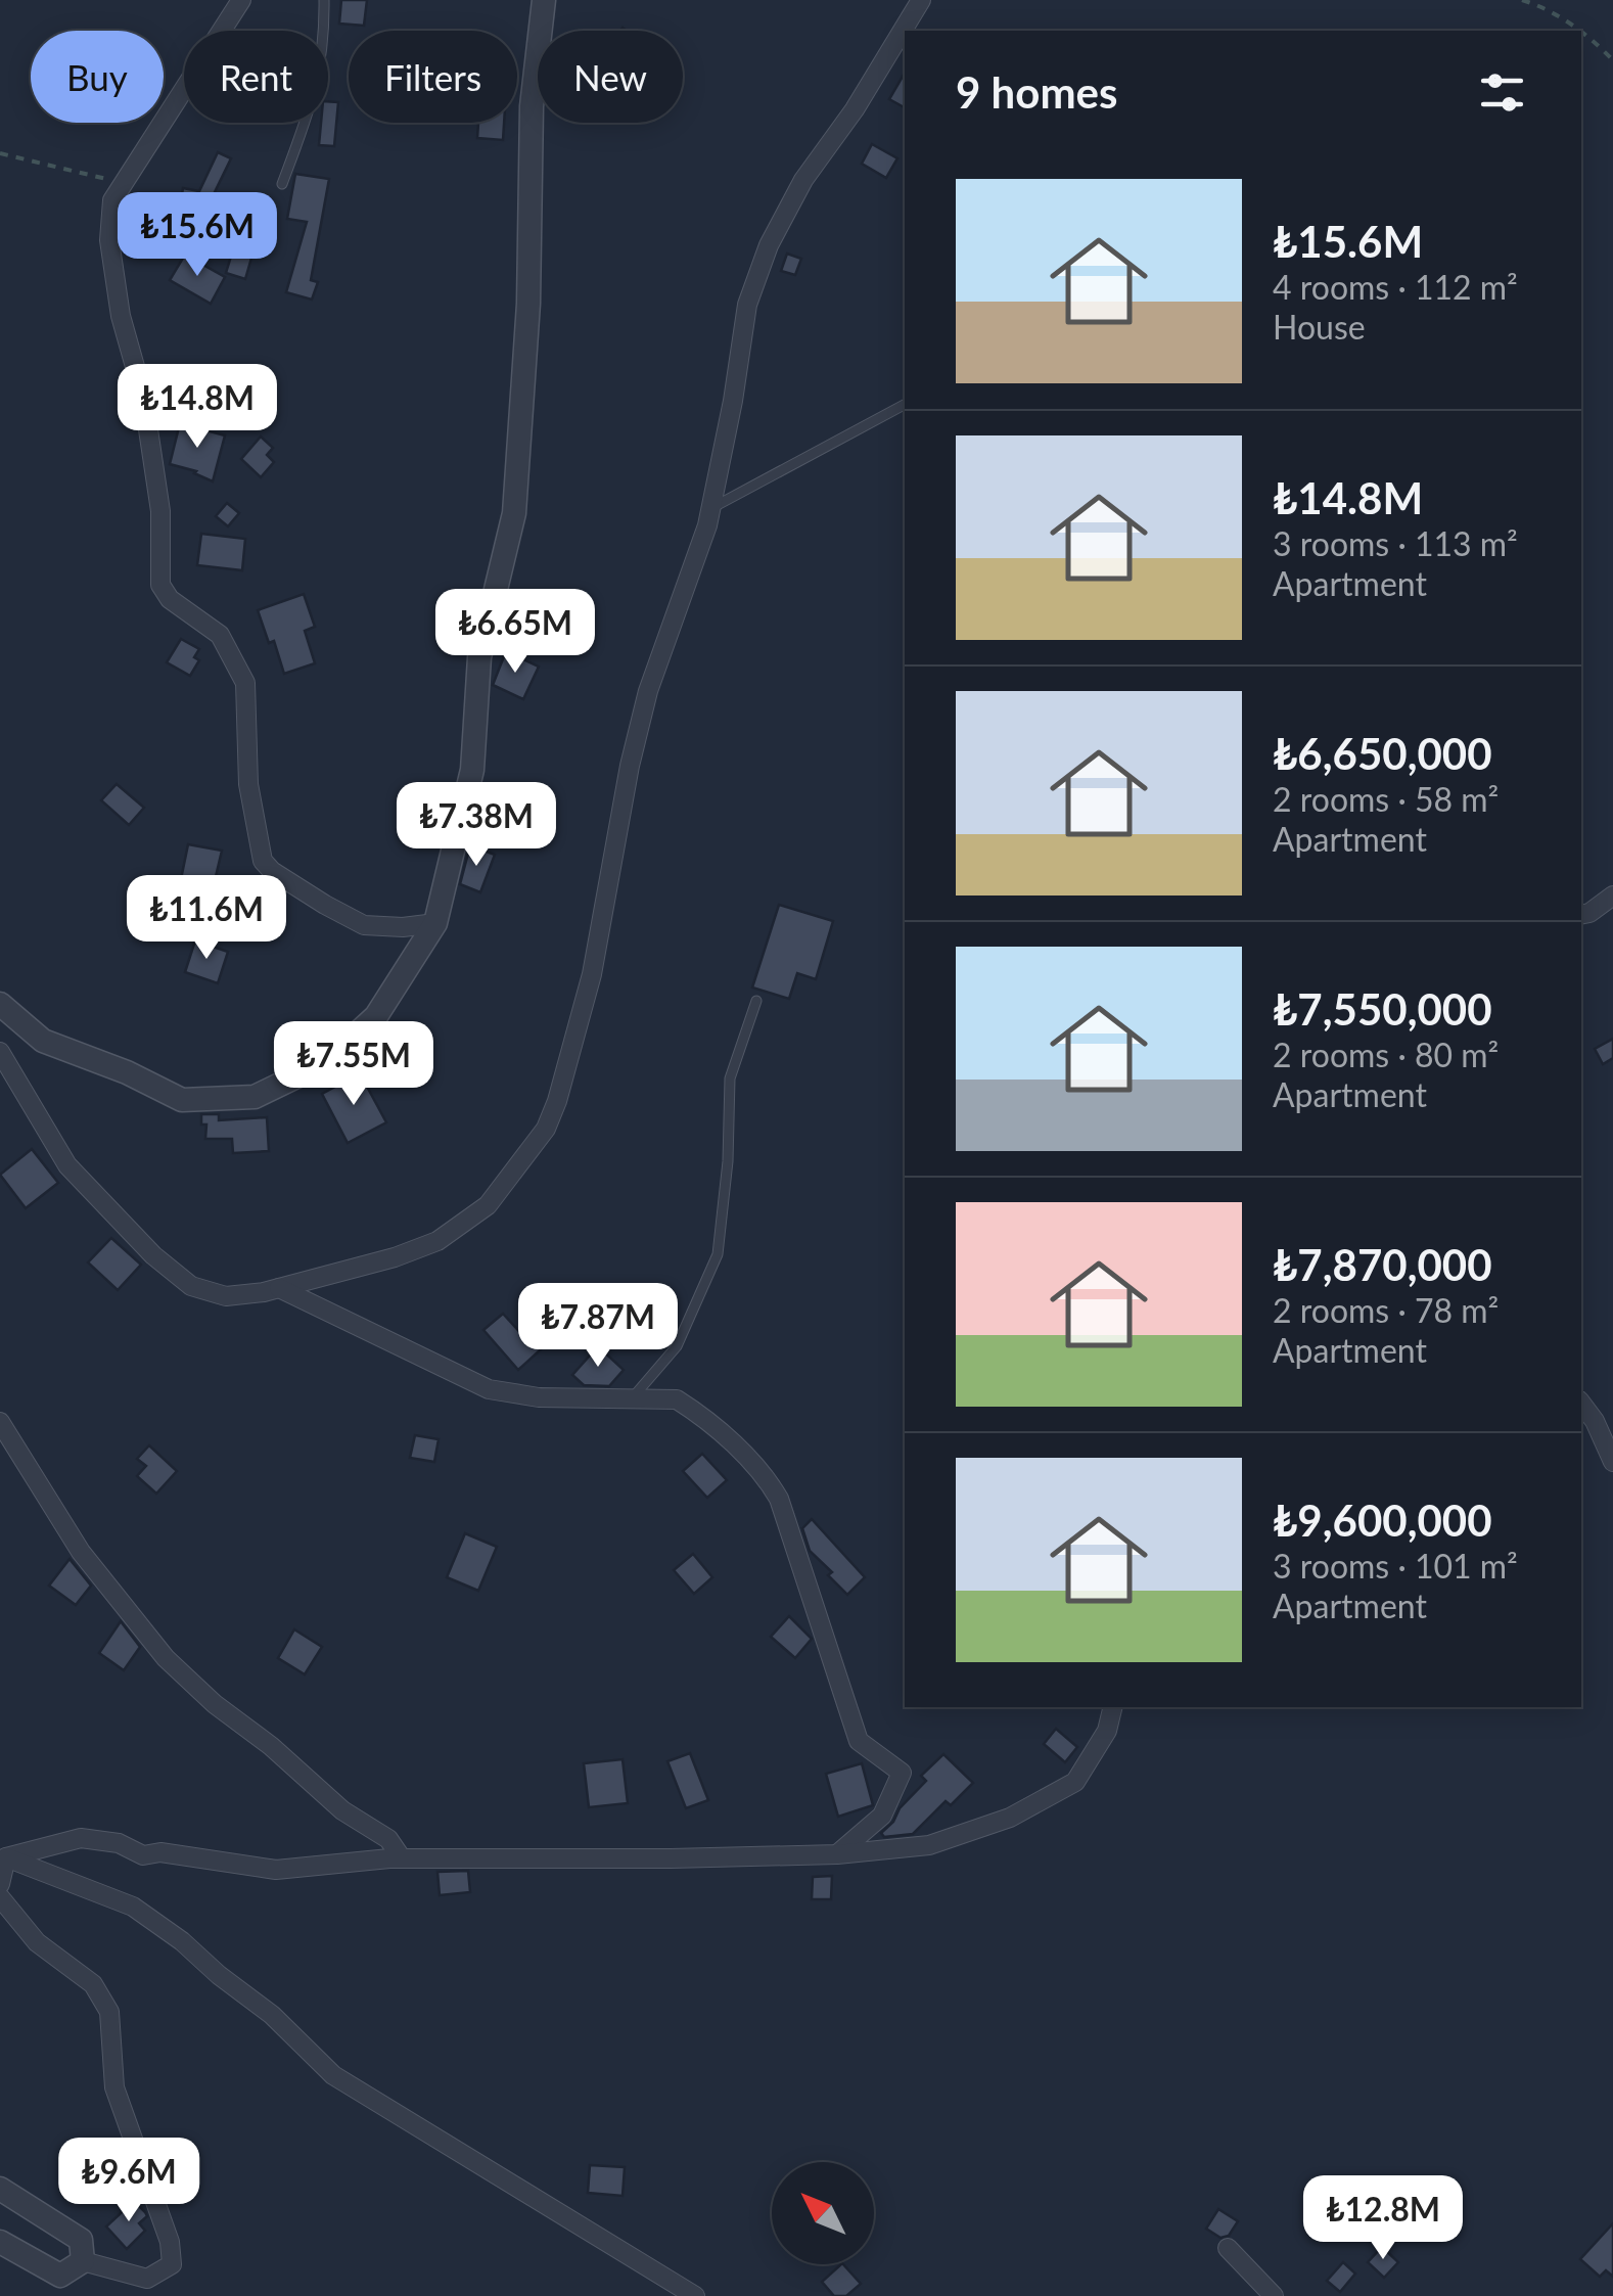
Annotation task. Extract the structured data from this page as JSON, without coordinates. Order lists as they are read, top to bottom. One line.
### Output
{"north":"top left","page":{"chip":["Buy","Rent","Filters","New"],"heading":"9 homes","list":[{"name":"₺15.6M","note":"4 rooms · 112 m² · House"},{"name":"₺14.8M","note":"3 rooms · 113 m² · Apartment"},{"name":"₺6,650,000","note":"2 rooms · 58 m² · Apartment"},{"name":"₺7,550,000","note":"2 rooms · 80 m² · Apartment"},{"name":"₺7,870,000","note":"2 rooms · 78 m² · Apartment"},{"name":"₺9,600,000","note":"3 rooms · 101 m² · Apartment"}],"price":["₺15.6M","₺14.8M","₺6.65M","₺7.38M","₺11.6M","₺7.55M","₺7.87M","₺9.6M","₺12.8M"]}}
